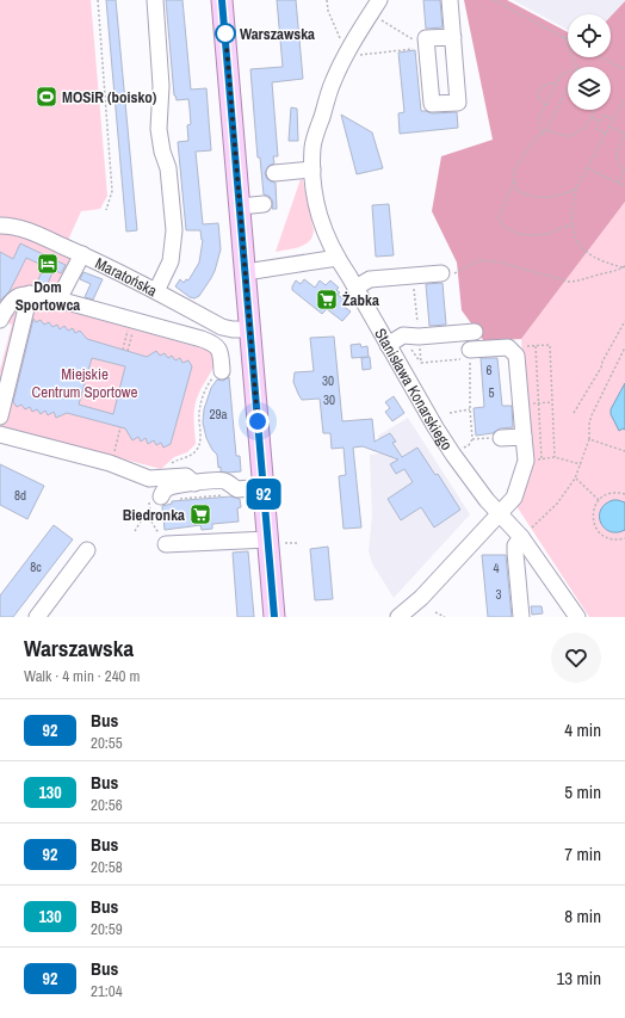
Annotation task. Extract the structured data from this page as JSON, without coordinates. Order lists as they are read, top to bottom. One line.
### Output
{"streets":{"street":["Maratońska","Stanisława Konarskiego"]},"parks":["Miejskie Centrum Sportowe"],"places":{"other":["Warszawska"],"sports":["MOSiR (boisko)"],"hotel":["Dom Sportowca"],"supermarket":["Żabka","Biedronka"]},"lines":["bus line 92"],"house_numbers":["6","30","5","30","29a","8d","8c","4","3"],"page":{"on_map":"92","heading":["Warszawska","Walk · 4 min · 240 m"],"list":[{"mark":"92","name":"Bus","note":"20:55","value":"4 min"},{"mark":"130","name":"Bus","note":"20:56","value":"5 min"},{"mark":"92","name":"Bus","note":"20:58","value":"7 min"},{"mark":"130","name":"Bus","note":"20:59","value":"8 min"},{"mark":"92","name":"Bus","note":"21:04","value":"13 min"}]}}
